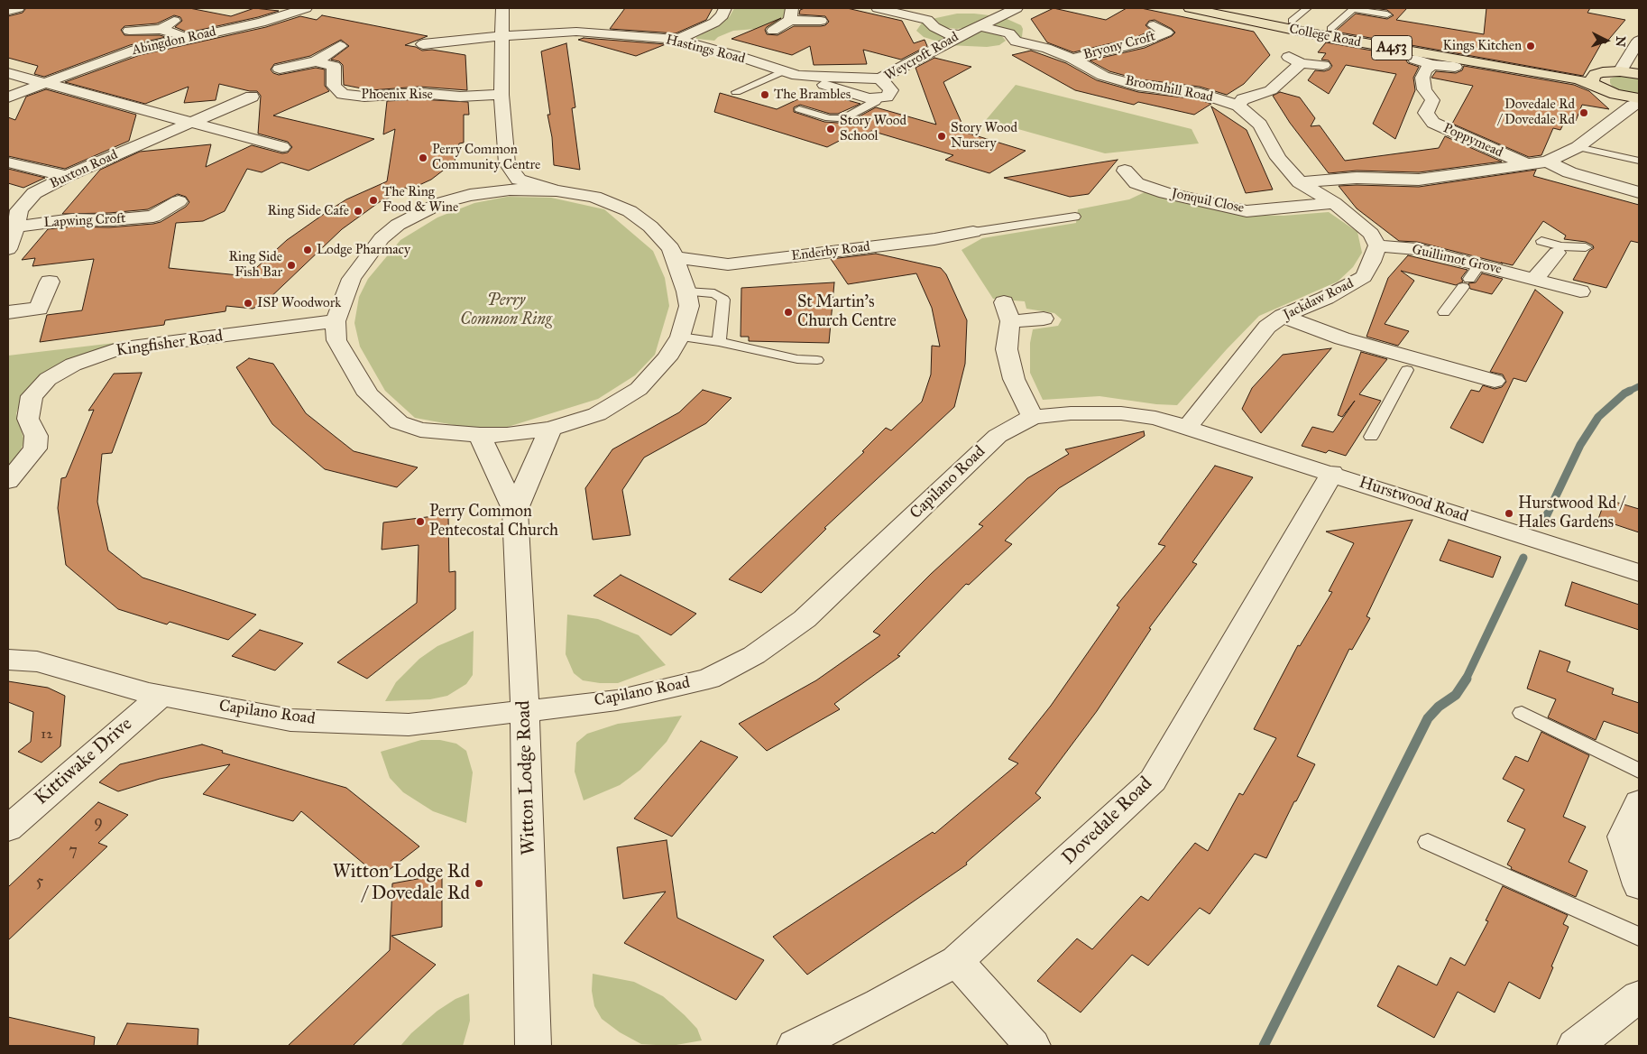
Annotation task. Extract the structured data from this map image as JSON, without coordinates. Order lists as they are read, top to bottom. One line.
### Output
{"streets":{"main road":["College Road","A453"],"street":["Abingdon Road","Bryony Croft","Hastings Road","Weycroft Road","Broomhill Road","Phoenix Rise","Poppymead","Buxton Road","Jonquil Close","Lapwing Croft","Enderby Road","Guillimot Grove","Jackdaw Road","Kingfisher Road","Capilano Road","Hurstwood Road","Kittiwake Drive","Witton Lodge Road","Dovedale Road"]},"crossings":[["Bryony Croft","Broomhill Road"],["Hastings Road","Weycroft Road"],["Weycroft Road","Broomhill Road"],["Buxton Road","Lapwing Croft"],["Guillimot Grove","Jackdaw Road"],["Jackdaw Road","Capilano Road"],["Jackdaw Road","Hurstwood Road"],["Capilano Road","Hurstwood Road"],["Capilano Road","Kittiwake Drive"],["Capilano Road","Witton Lodge Road"],["Hurstwood Road","Dovedale Road"]],"parks":["Perry Common Ring"],"places":["Kings Kitchen","The Brambles","Dovedale Rd / Dovedale Rd","Story Wood School","Story Wood Nursery","Perry Common Community Centre","The Ring Food & Wine","Ring Side Cafe","Lodge Pharmacy","Ring Side Fish Bar","ISP Woodwork","St Martin's Church Centre","Hurstwood Rd / Hales Gardens","Perry Common Pentecostal Church","Witton Lodge Rd / Dovedale Rd"],"house_numbers":["12","9","7","5"],"north":"right"}
